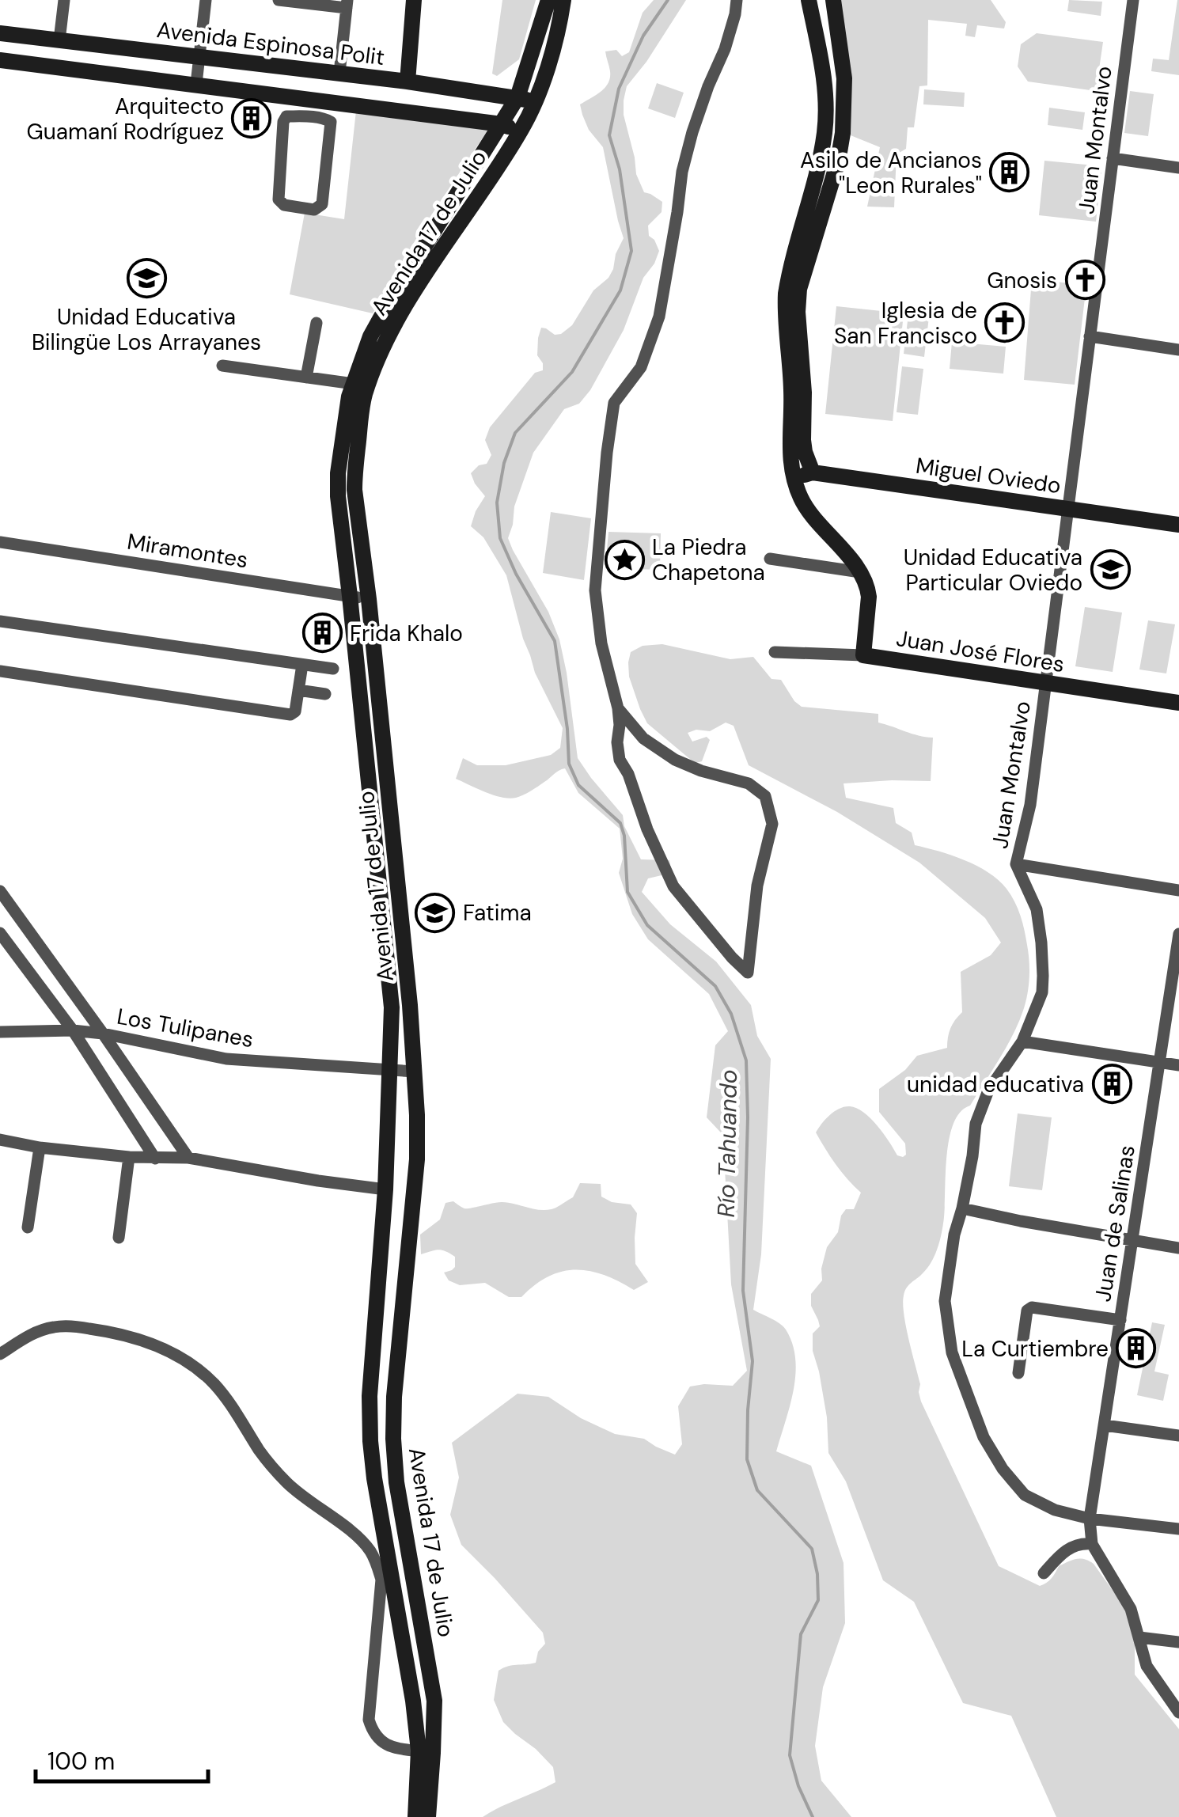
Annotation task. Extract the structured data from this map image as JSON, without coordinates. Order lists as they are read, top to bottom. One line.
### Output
{"streets":{"main road":["Avenida Espinosa Polit","Avenida 17 de Julio","Miguel Oviedo","Juan José Flores"],"street":["Juan Montalvo","Miramontes","Los Tulipanes","Juan de Salinas"]},"crossings":[["Avenida Espinosa Polit","Avenida 17 de Julio"],["Juan Montalvo","Miguel Oviedo"],["Juan Montalvo","Juan José Flores"],["Juan Montalvo","Juan de Salinas"],["Avenida 17 de Julio","Miramontes"],["Avenida 17 de Julio","Los Tulipanes"]],"water":["Río Tahuando"],"places":{"building":["Arquitecto Guamaní Rodríguez","Asilo de Ancianos \"Leon Rurales\"","Frida Khalo","unidad educativa","La Curtiembre"],"school or university":["Unidad Educativa Bilingüe Los Arrayanes","Unidad Educativa Particular Oviedo","Fatima"],"church":["Gnosis","Iglesia de San Francisco"],"place":["La Piedra Chapetona"]},"scale_bar":"100 m"}
